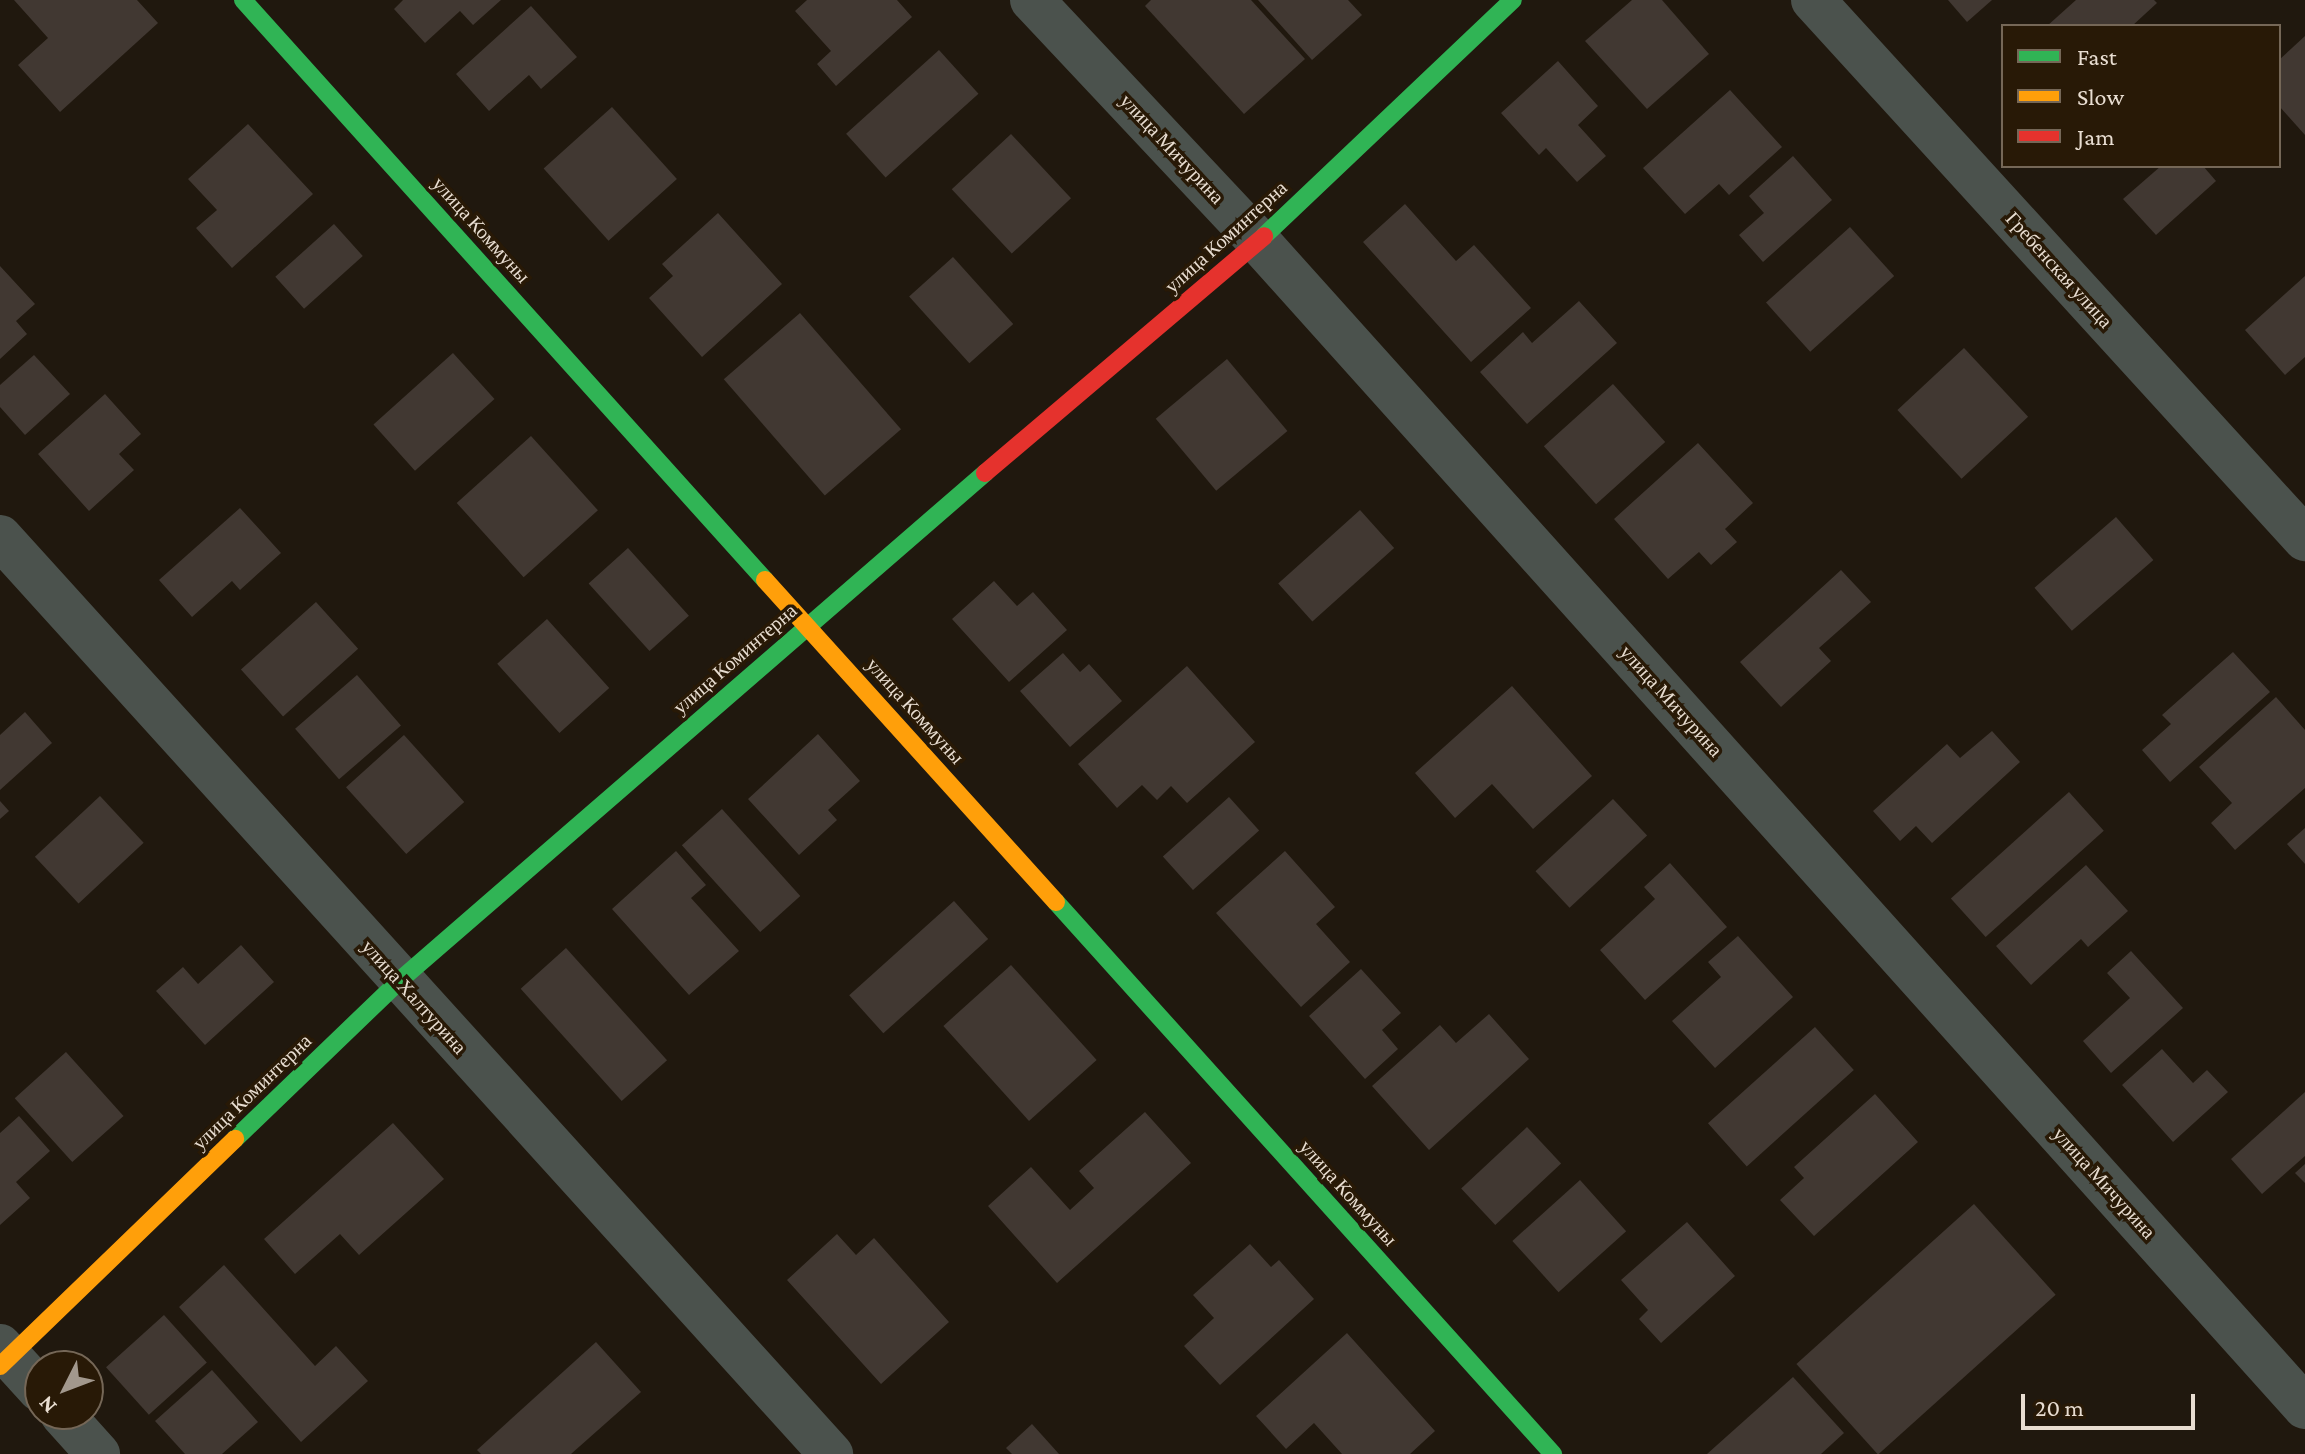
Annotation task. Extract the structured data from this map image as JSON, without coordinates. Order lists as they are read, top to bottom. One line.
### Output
{"streets":{"street":["улица Мичурина","улица Коммуны","улица Коминтерна","Гребенская улица","улица Халтурина"]},"crossings":[["улица Мичурина","улица Коминтерна"],["улица Коммуны","улица Коминтерна"],["улица Коминтерна","улица Халтурина"]],"legend":["Fast","Slow","Jam"],"scale_bar":"20 m","north":"bottom left"}
